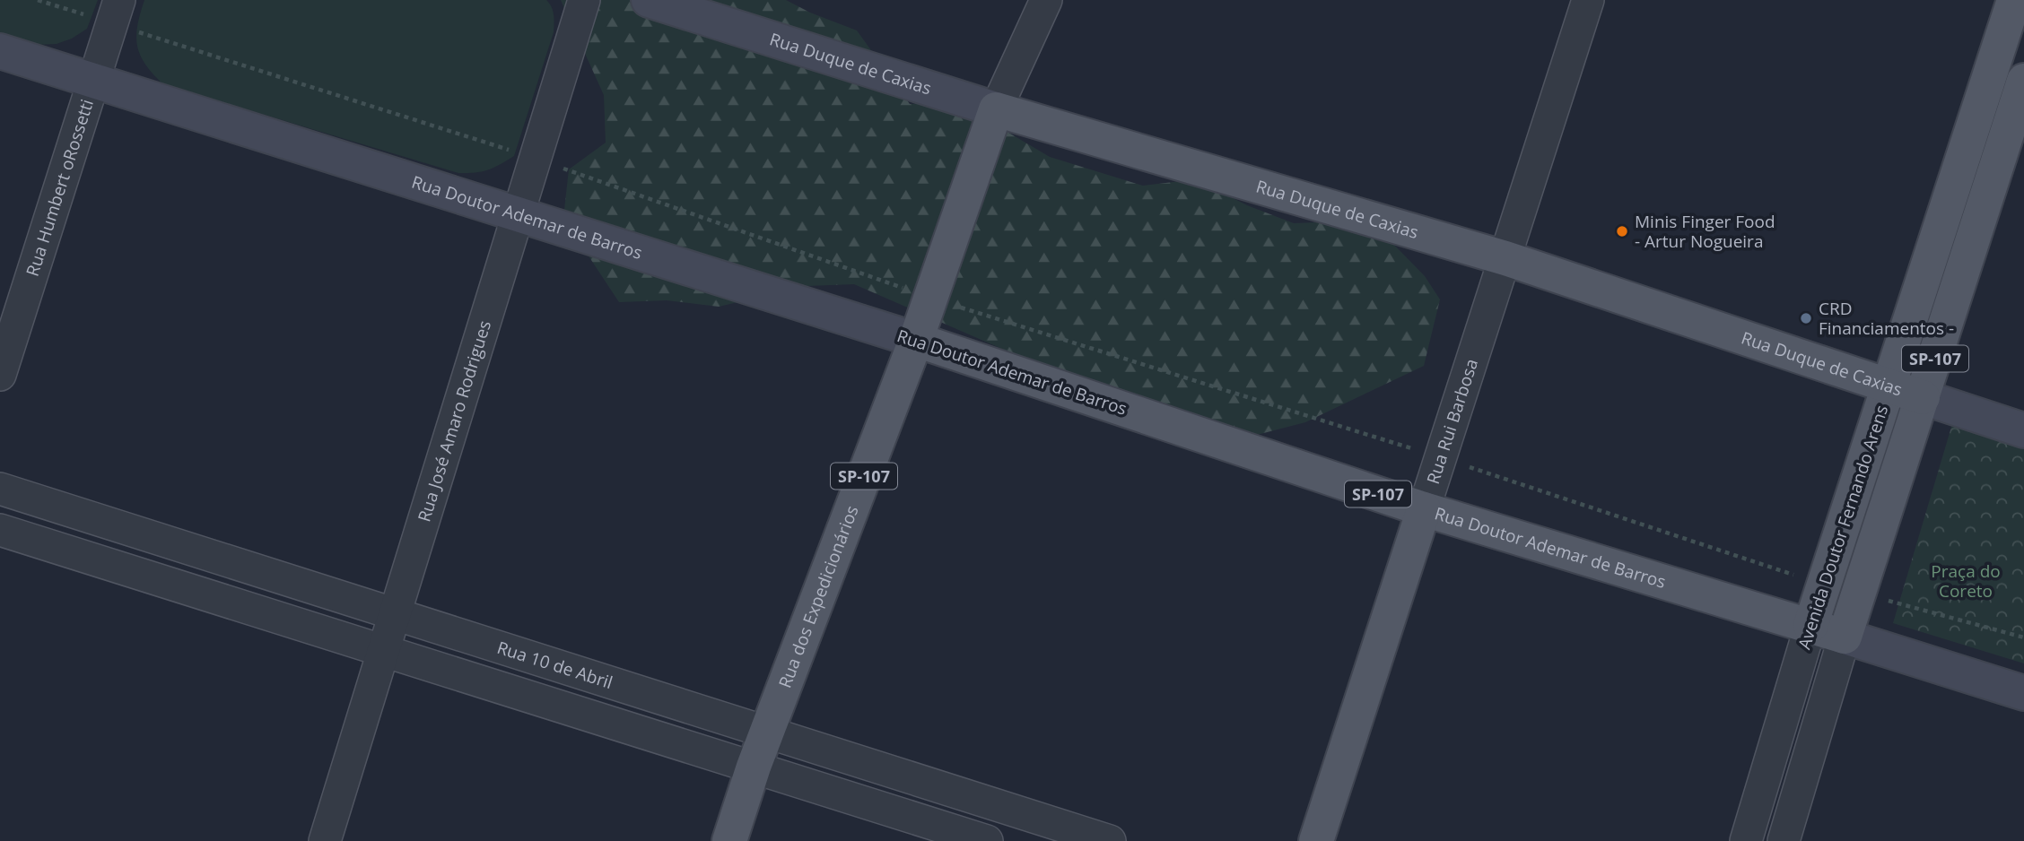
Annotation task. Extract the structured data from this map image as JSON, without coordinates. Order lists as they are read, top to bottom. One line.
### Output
{"streets":{"main road":["Rua Duque de Caxias","Rua Doutor Ademar de Barros","SP-107","Rua Rui Barbosa","Avenida Doutor Fernando Arens","Rua dos Expedicionários"],"street":["Rua Humbert oRossetti","Rua José Amaro Rodrigues","Rua 10 de Abril"]},"crossings":[["Rua Duque de Caxias","Rua Rui Barbosa"],["Rua Duque de Caxias","Avenida Doutor Fernando Arens"],["Rua Duque de Caxias","Rua dos Expedicionários"],["Rua Humbert oRossetti","Rua Doutor Ademar de Barros"],["Rua Doutor Ademar de Barros","Rua José Amaro Rodrigues"],["Rua Doutor Ademar de Barros","Rua Rui Barbosa"],["Rua Doutor Ademar de Barros","Avenida Doutor Fernando Arens"],["Rua Doutor Ademar de Barros","Rua dos Expedicionários"],["Rua José Amaro Rodrigues","Rua 10 de Abril"],["Rua dos Expedicionários","Rua 10 de Abril"]],"parks":["Praça do Coreto"],"places":["Minis Finger Food - Artur Nogueira","CRD Financiamentos -"]}
